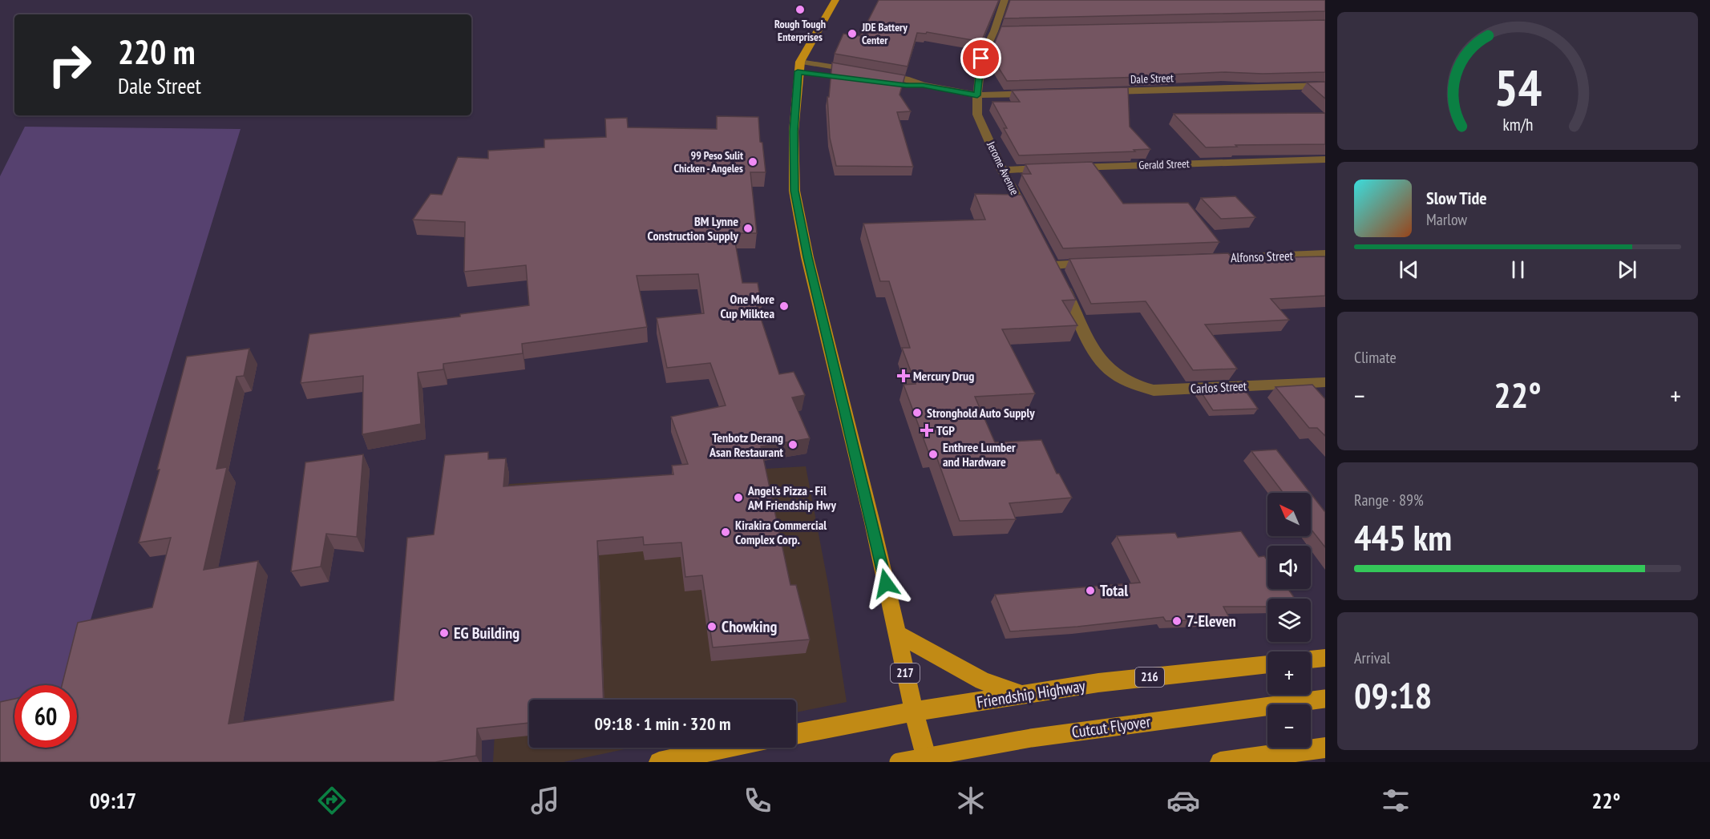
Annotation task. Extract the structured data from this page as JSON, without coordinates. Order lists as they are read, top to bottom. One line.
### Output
{"streets":{"main road":["217","216","Friendship Highway","Cutcut Flyover"],"street":["Dale Street","Gerald Street","Jerome Avenue","Alfonso Street","Carlos Street"]},"crossings":[["217","Friendship Highway"]],"places":{"other":["Rough Tough Enterprises","JDE Battery Center","99 Peso Sulit Chicken - Angeles","BM Lynne Construction Supply","One More Cup Milktea","Stronghold Auto Supply","Tenbotz Derang Asan Restaurant","Enthree Lumber and Hardware","Angel’s Pizza - Fil AM Friendship Hwy","Kirakira Commercial Complex Corp.","Total","7-Eleven","Chowking","EG Building"],"health":["Mercury Drug","TGP"]},"north":"top left","page":{"turn":["220 m","Dale Street"],"song":["Slow Tide","Marlow"],"tile":["Climate",["Range · 89%","445 km"],["Arrival","09:18"]],"heat":["−","22°","+"],"map_buttons":["+","−"],"limit":"60","trip":"09:18 · 1 min · 320 m","tabs":["09:17","22°"],"gauge":["54","km/h"]}}
